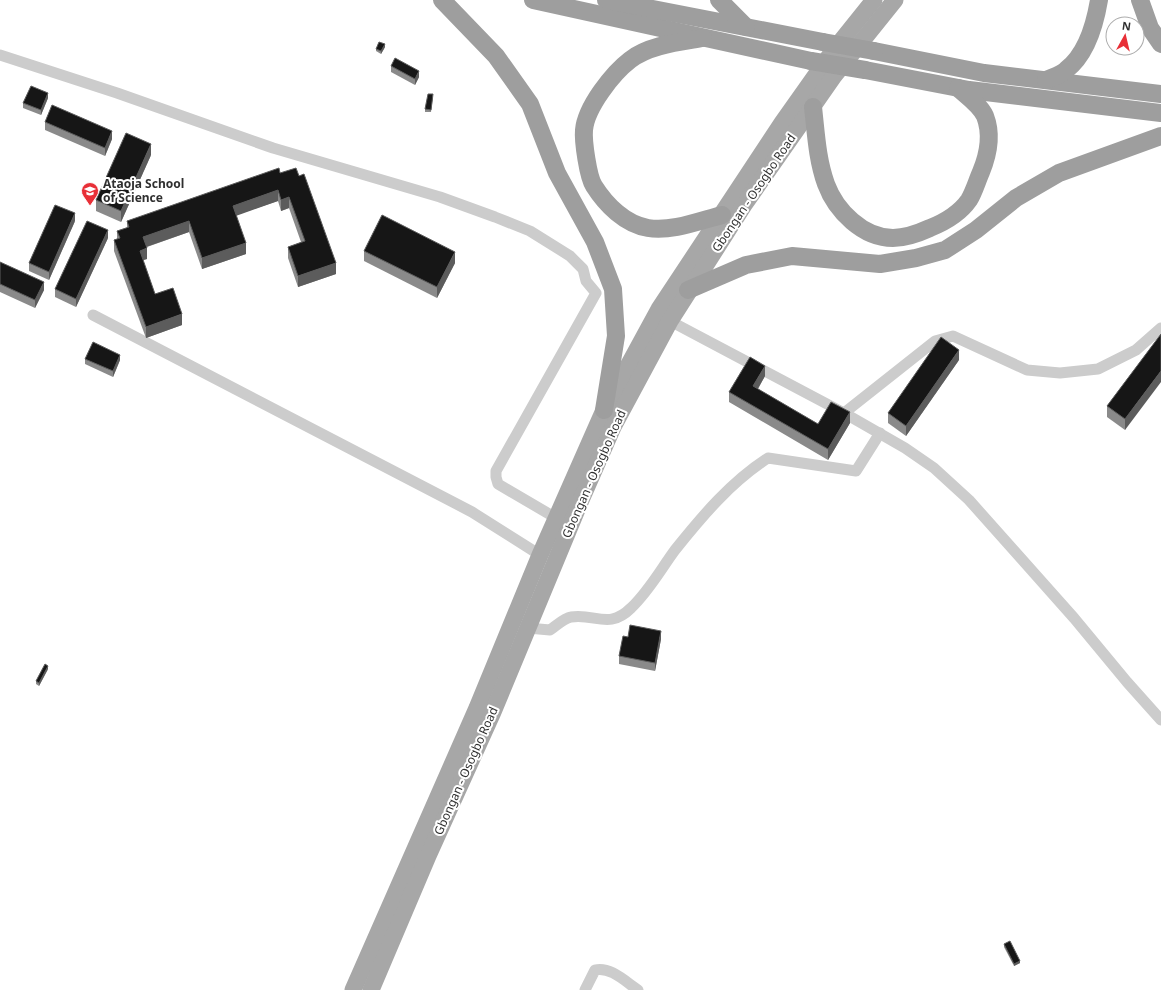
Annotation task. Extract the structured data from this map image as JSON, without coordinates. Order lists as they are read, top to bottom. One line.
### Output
{"streets":{"main road":["Gbongan - Osogbo Road"]},"places":{"school or university":["Ataoja School of Science"]},"north":"top"}
